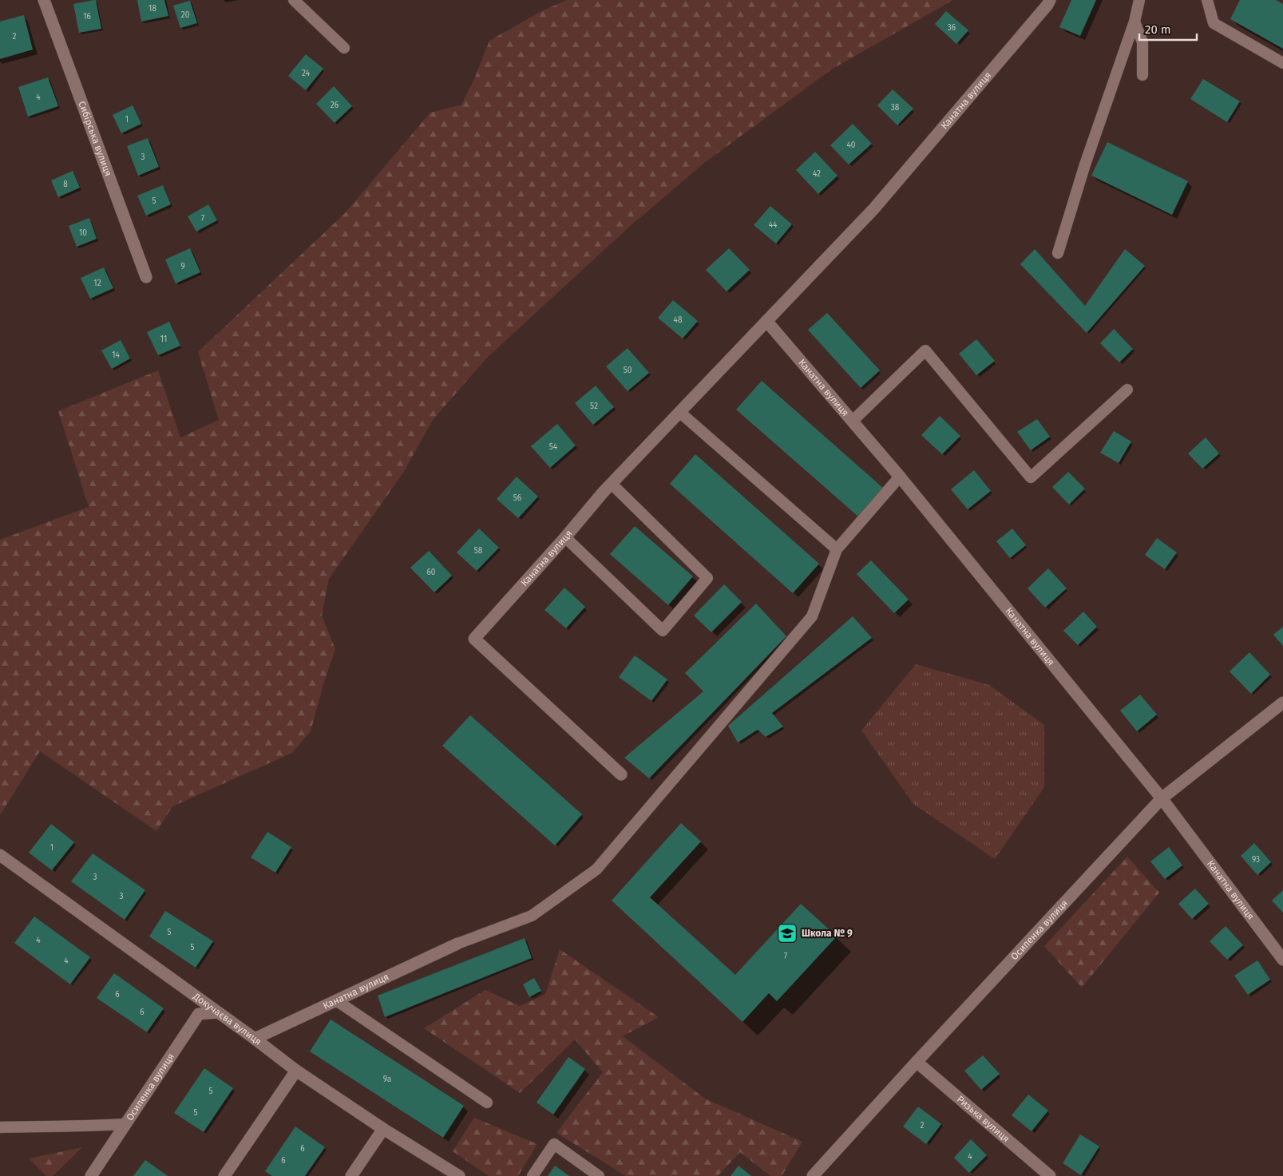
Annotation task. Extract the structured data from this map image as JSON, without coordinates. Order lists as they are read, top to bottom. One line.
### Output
{"streets":{"street":["Канатна вулиця","Сибірська вулиця","Осипенка вулиця","Докучаєва вулиця","Ризька вулиця"]},"crossings":[["Канатна вулиця","Осипенка вулиця"],["Канатна вулиця","Докучаєва вулиця"],["Осипенка вулиця","Докучаєва вулиця"],["Осипенка вулиця","Ризька вулиця"]],"places":{"school or university":["Школа № 9"]},"house_numbers":["18","20","16","36","2","24","4","26","38","1","40","3","42","8","5","7","44","10","9","12","48","11","14","50","52","54","56","58","60","1","93","3","3","5","4","5","7","4","6","6","9а","5","5","2","6","4","6"],"scale_bar":"20 m"}
